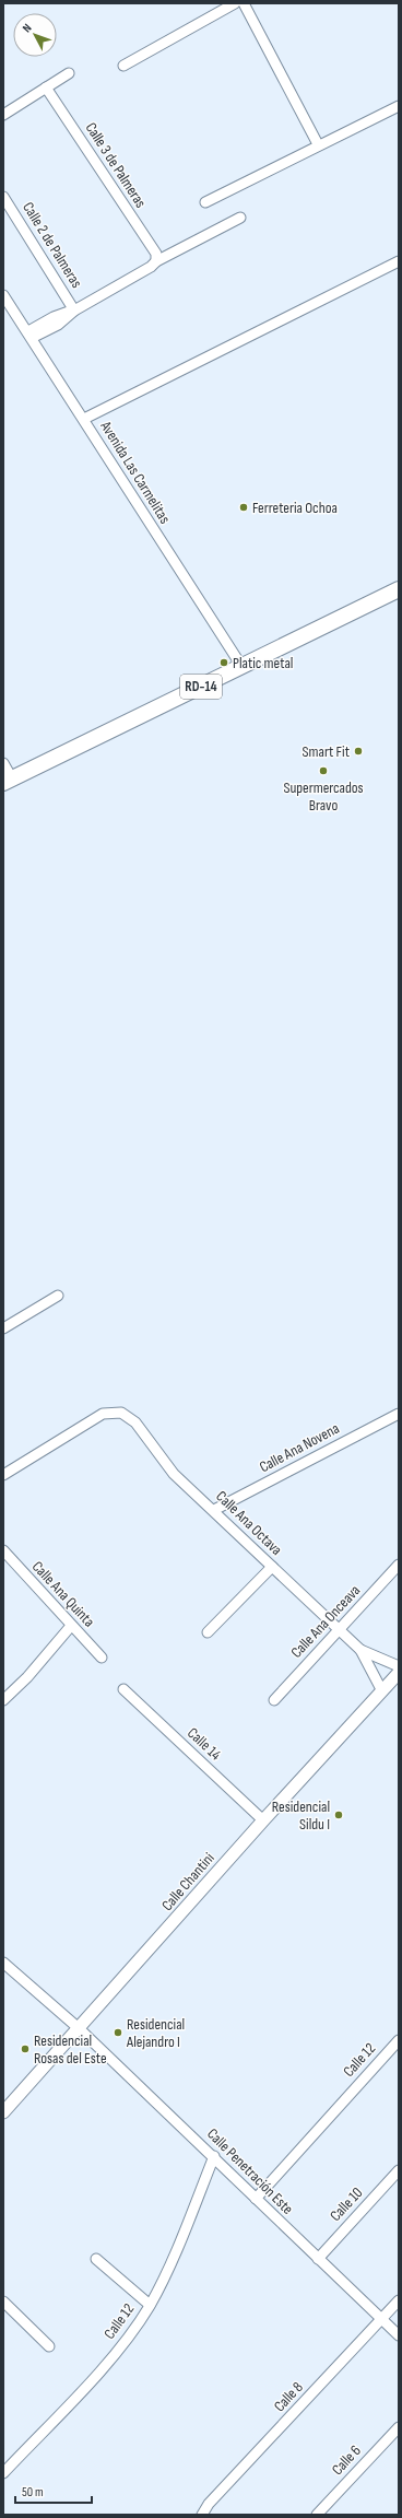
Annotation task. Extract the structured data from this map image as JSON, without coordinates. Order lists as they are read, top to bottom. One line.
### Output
{"streets":{"main road":["RD-14"],"street":["Calle 3 de Palmeras","Calle 2 de Palmeras","Avenida Las Carmelitas","Calle Ana Novena","Calle Ana Octava","Calle Ana Quinta","Calle Ana Onceava","Calle 14","Calle Chantini","Calle 12","Calle Penetración Este","Calle 10","Calle 8","Calle 6"]},"crossings":[["Avenida Las Carmelitas","RD-14"],["Calle Ana Novena","Calle Ana Octava"],["Calle Ana Octava","Calle Ana Onceava"],["Calle Ana Octava","Calle Chantini"],["Calle 14","Calle Chantini"],["Calle Chantini","Calle Penetración Este"],["Calle 12","Calle Penetración Este"],["Calle Penetración Este","Calle 10"],["Calle Penetración Este","Calle 8"]],"places":["Ferreteria Ochoa","Platic metal","Smart Fit","Supermercados Bravo","Residencial Sildu I","Residencial Alejandro I","Residencial Rosas del Este"],"scale_bar":"50 m","north":"top left"}
